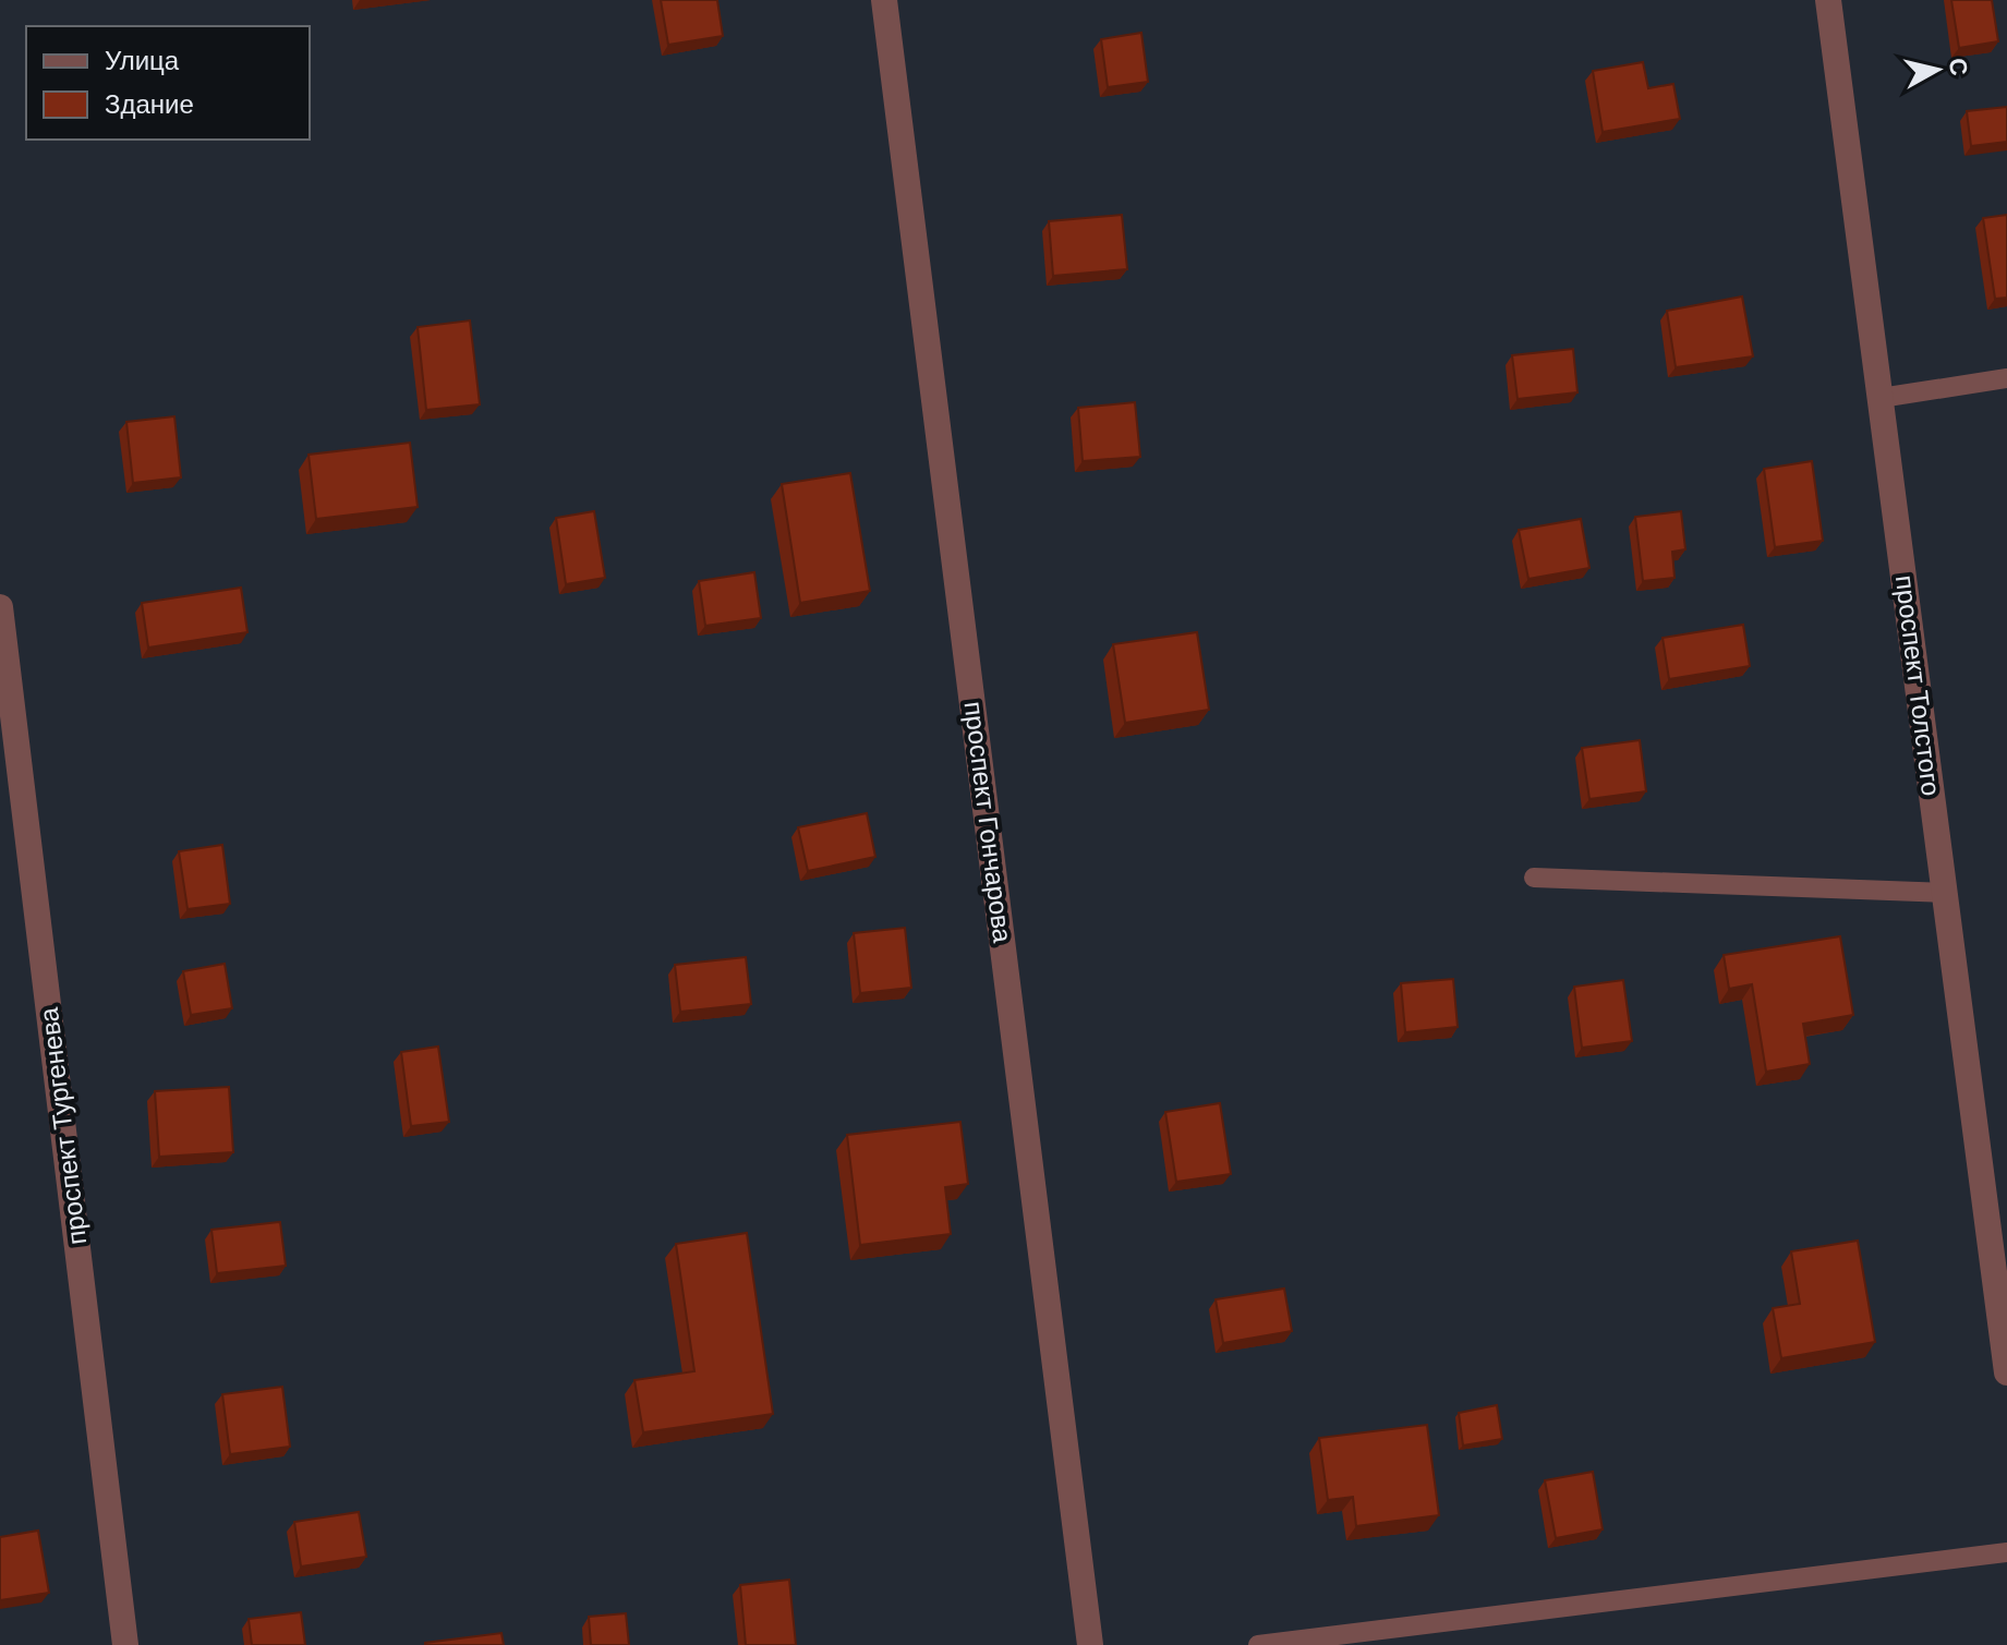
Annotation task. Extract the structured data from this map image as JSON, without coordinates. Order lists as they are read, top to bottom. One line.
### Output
{"streets":{"street":["проспект Толстого","проспект Гончарова","проспект Тургенева"]},"legend":["Улица","Здание"],"north":"right"}
